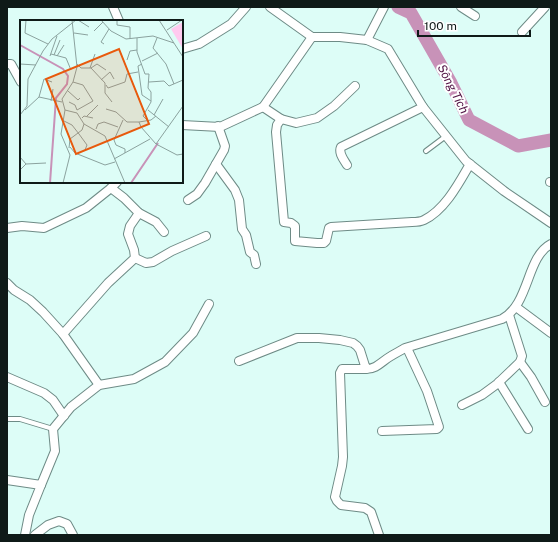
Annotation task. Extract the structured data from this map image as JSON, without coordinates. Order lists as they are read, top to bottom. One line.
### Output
{"water":["Sông Tích"],"scale_bar":"100 m"}
